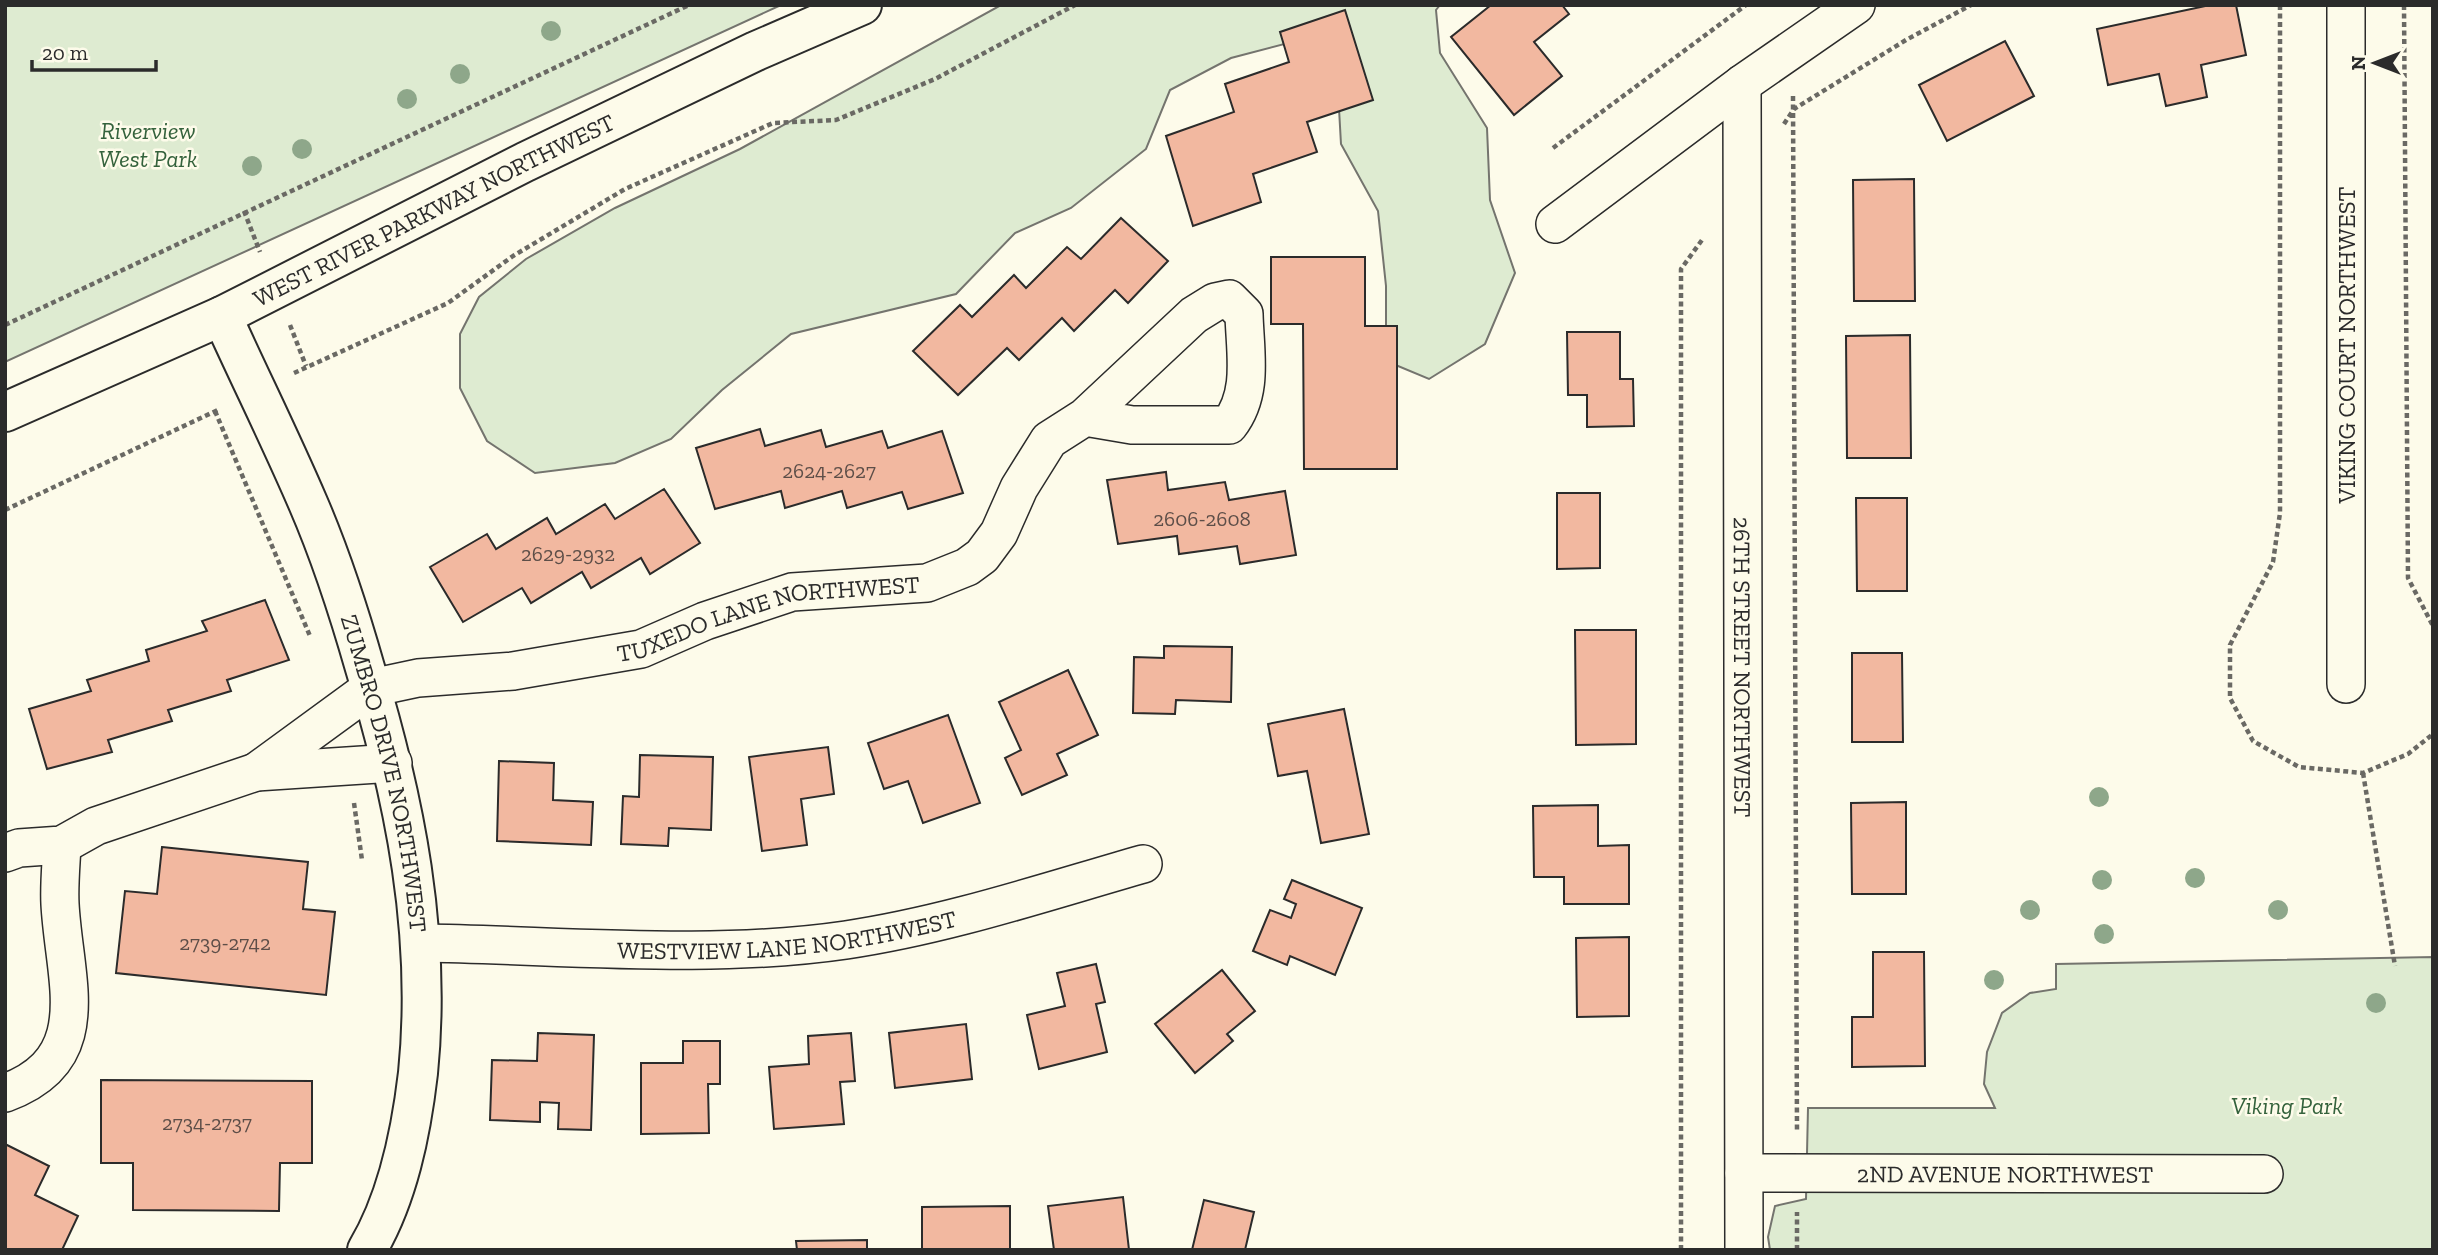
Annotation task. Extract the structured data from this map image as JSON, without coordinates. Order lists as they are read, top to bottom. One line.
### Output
{"streets":{"street":["WEST RIVER PARKWAY NORTHWEST","VIKING COURT NORTHWEST","TUXEDO LANE NORTHWEST","26TH STREET NORTHWEST","ZUMBRO DRIVE NORTHWEST","WESTVIEW LANE NORTHWEST","2ND AVENUE NORTHWEST"]},"crossings":[["WEST RIVER PARKWAY NORTHWEST","ZUMBRO DRIVE NORTHWEST"],["TUXEDO LANE NORTHWEST","ZUMBRO DRIVE NORTHWEST"],["26TH STREET NORTHWEST","2ND AVENUE NORTHWEST"],["ZUMBRO DRIVE NORTHWEST","WESTVIEW LANE NORTHWEST"]],"parks":["Riverview West Park","Viking Park"],"house_numbers":["2624-2627","2606-2608","2629-2932","2739-2742","2734-2737"],"scale_bar":"20 m","north":"left"}
